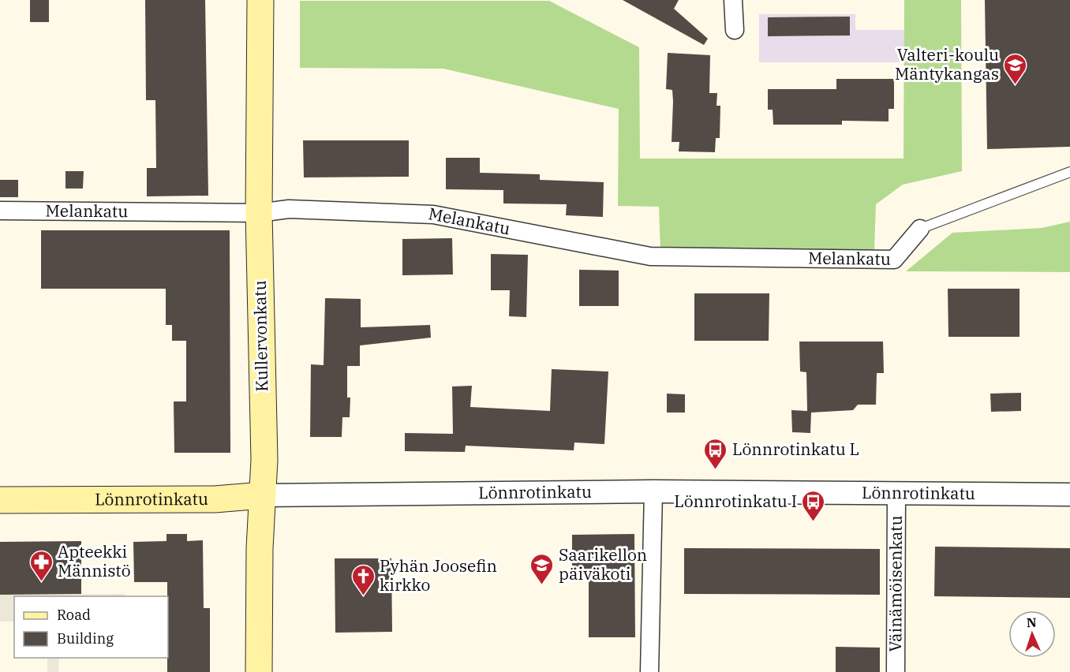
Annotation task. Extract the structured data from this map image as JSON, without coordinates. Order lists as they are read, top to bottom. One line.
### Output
{"streets":{"main road":["Kullervonkatu","Lönnrotinkatu"],"street":["Melankatu","Väinämöisenkatu"]},"crossings":[["Melankatu","Kullervonkatu"],["Kullervonkatu","Lönnrotinkatu"],["Lönnrotinkatu","Väinämöisenkatu"]],"places":{"school or university":["Valteri-koulu Mäntykangas","Saarikellon päiväkoti"],"bus stop":["Lönnrotinkatu L","Lönnrotinkatu I"],"pharmacy":["Apteekki Männistö"],"church":["Pyhän Joosefin kirkko"]},"legend":["Road","Building"],"north":"top"}
